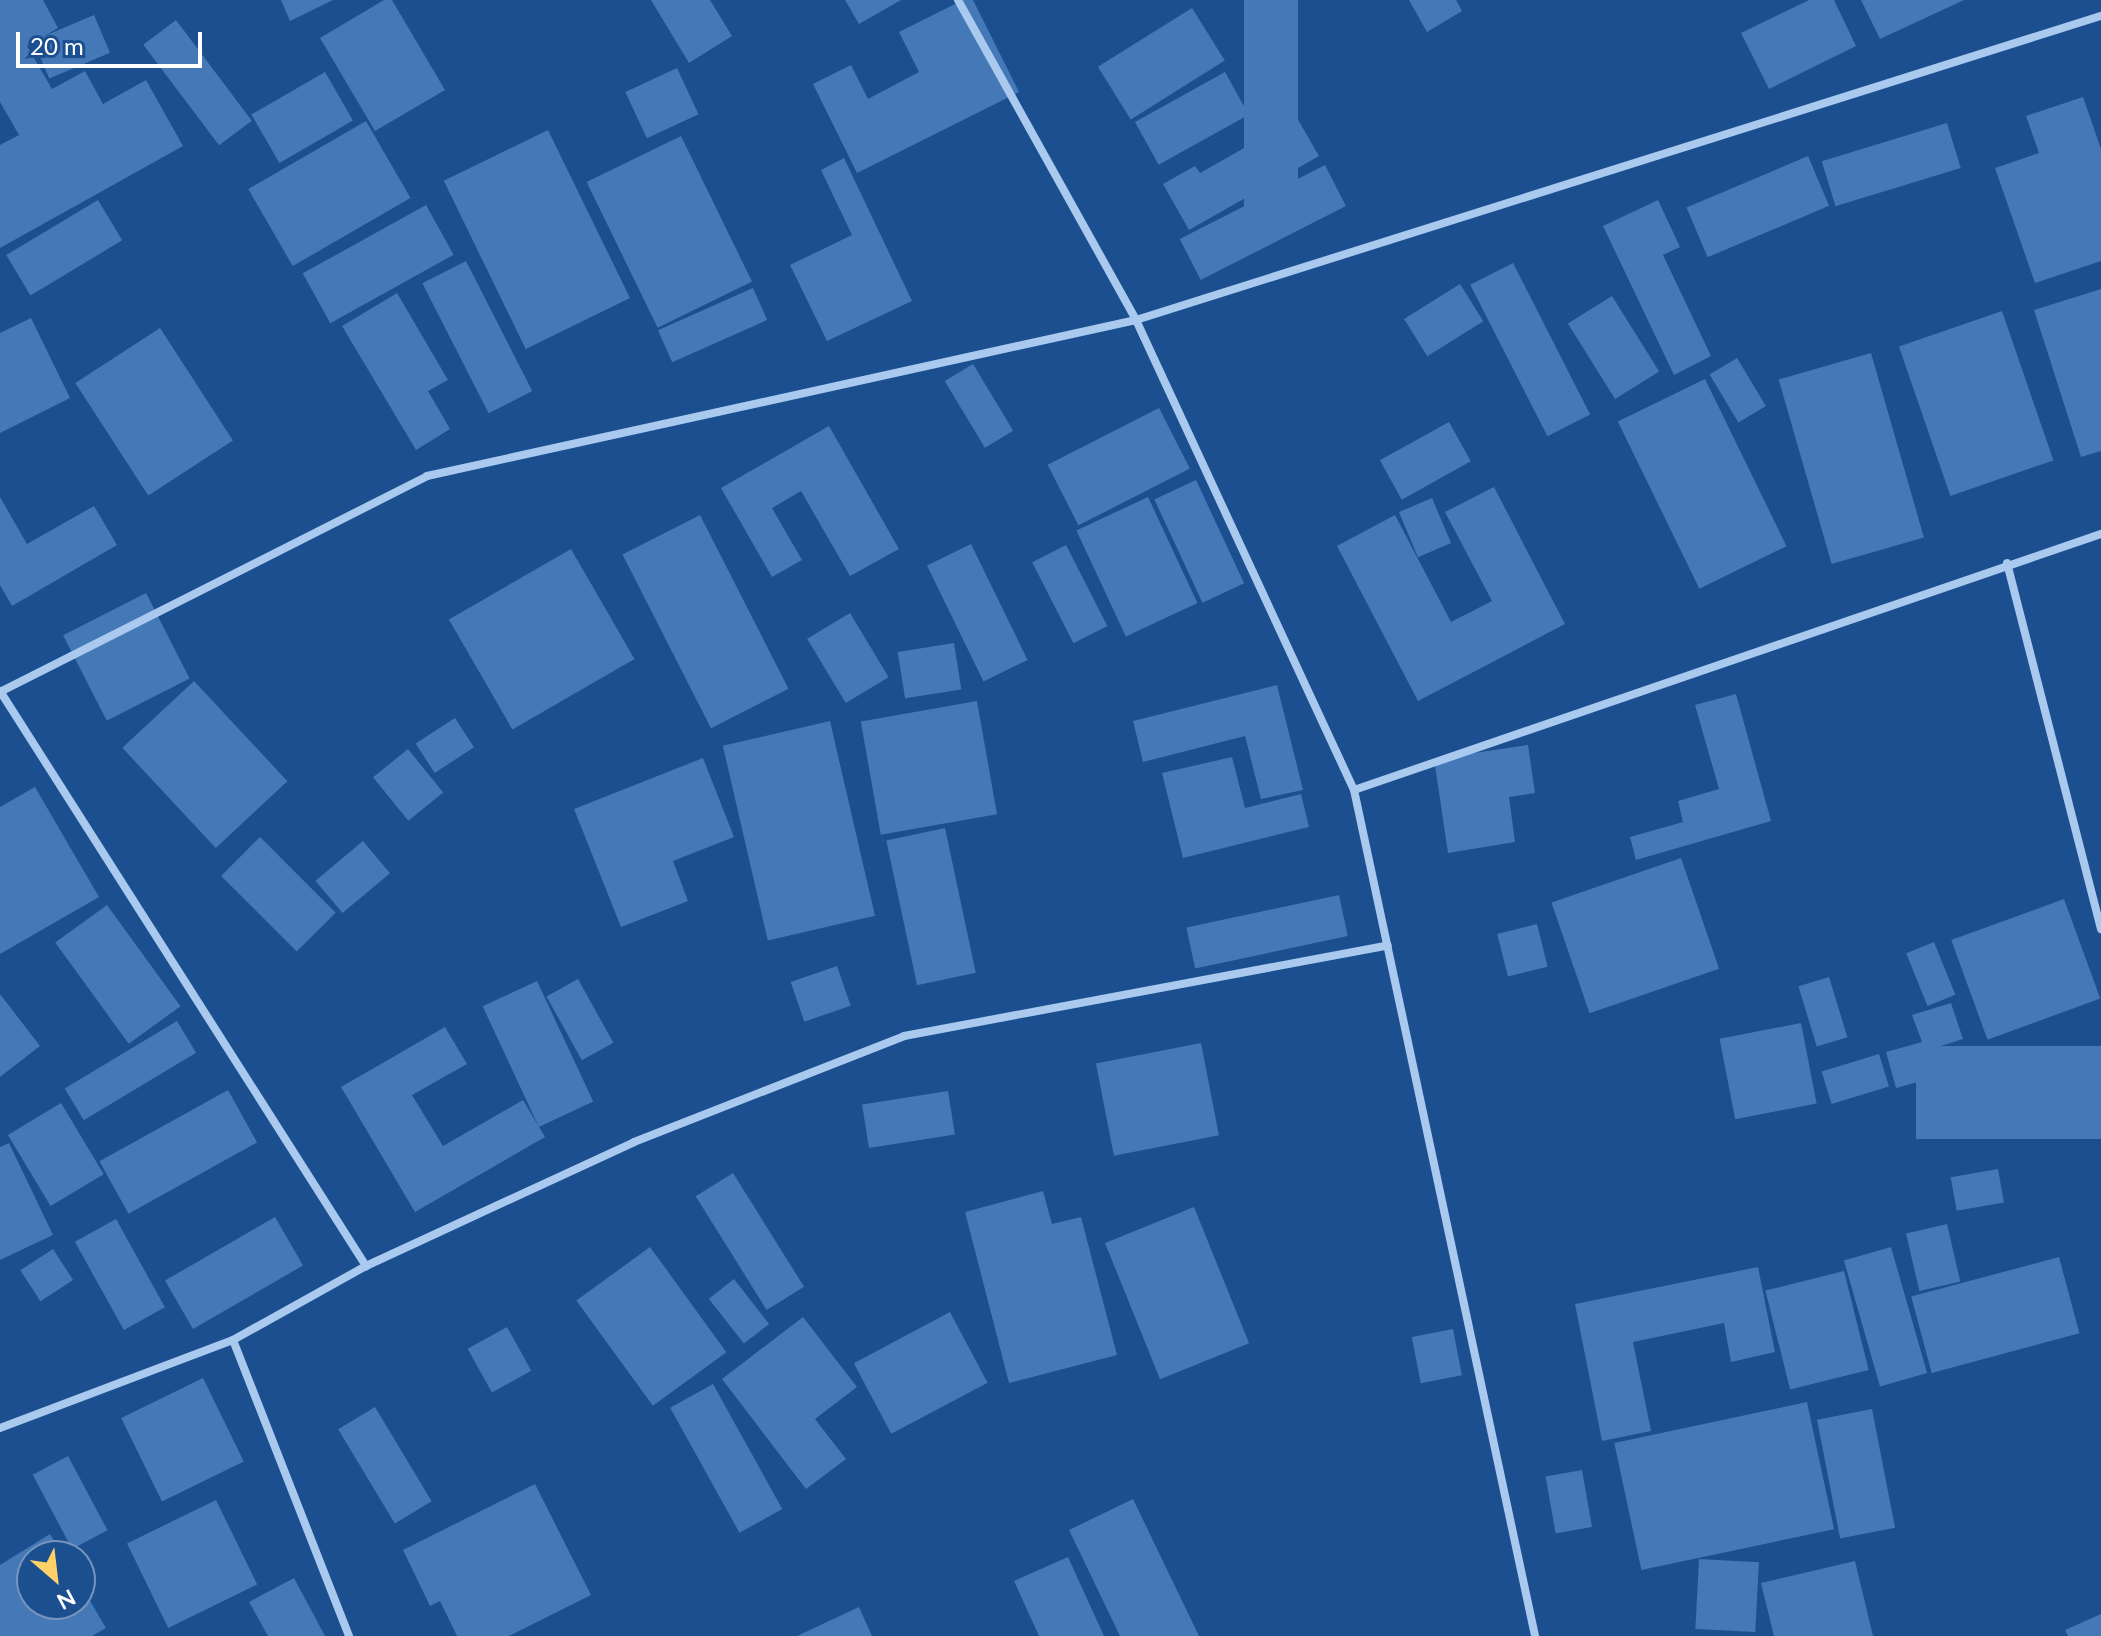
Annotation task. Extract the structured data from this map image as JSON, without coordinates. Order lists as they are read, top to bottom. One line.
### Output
{"scale_bar":"20 m","north":"bottom right"}
